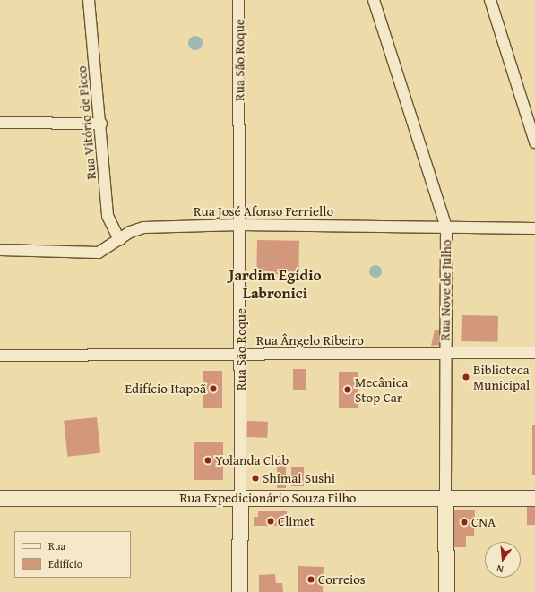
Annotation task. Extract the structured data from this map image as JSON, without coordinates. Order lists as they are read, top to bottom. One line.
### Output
{"streets":{"main road":["Rua São Roque","Rua Nove de Julho","Rua Expedicionário Souza Filho"],"street":["Rua Vitório de Picco","Rua José Afonso Ferriello","Rua Ângelo Ribeiro"]},"crossings":[["Rua São Roque","Rua José Afonso Ferriello"],["Rua São Roque","Rua Ângelo Ribeiro"],["Rua São Roque","Rua Expedicionário Souza Filho"],["Rua Vitório de Picco","Rua José Afonso Ferriello"],["Rua José Afonso Ferriello","Rua Nove de Julho"],["Rua Nove de Julho","Rua Ângelo Ribeiro"],["Rua Nove de Julho","Rua Expedicionário Souza Filho"]],"districts":["Jardim Egídio Labronici"],"places":["Biblioteca Municipal","Edifício Itapoã","Mecânica Stop Car","Yolanda Club","Shimai Sushi","Climet","CNA","Correios"],"legend":["Rua","Edifício"],"north":"bottom"}
